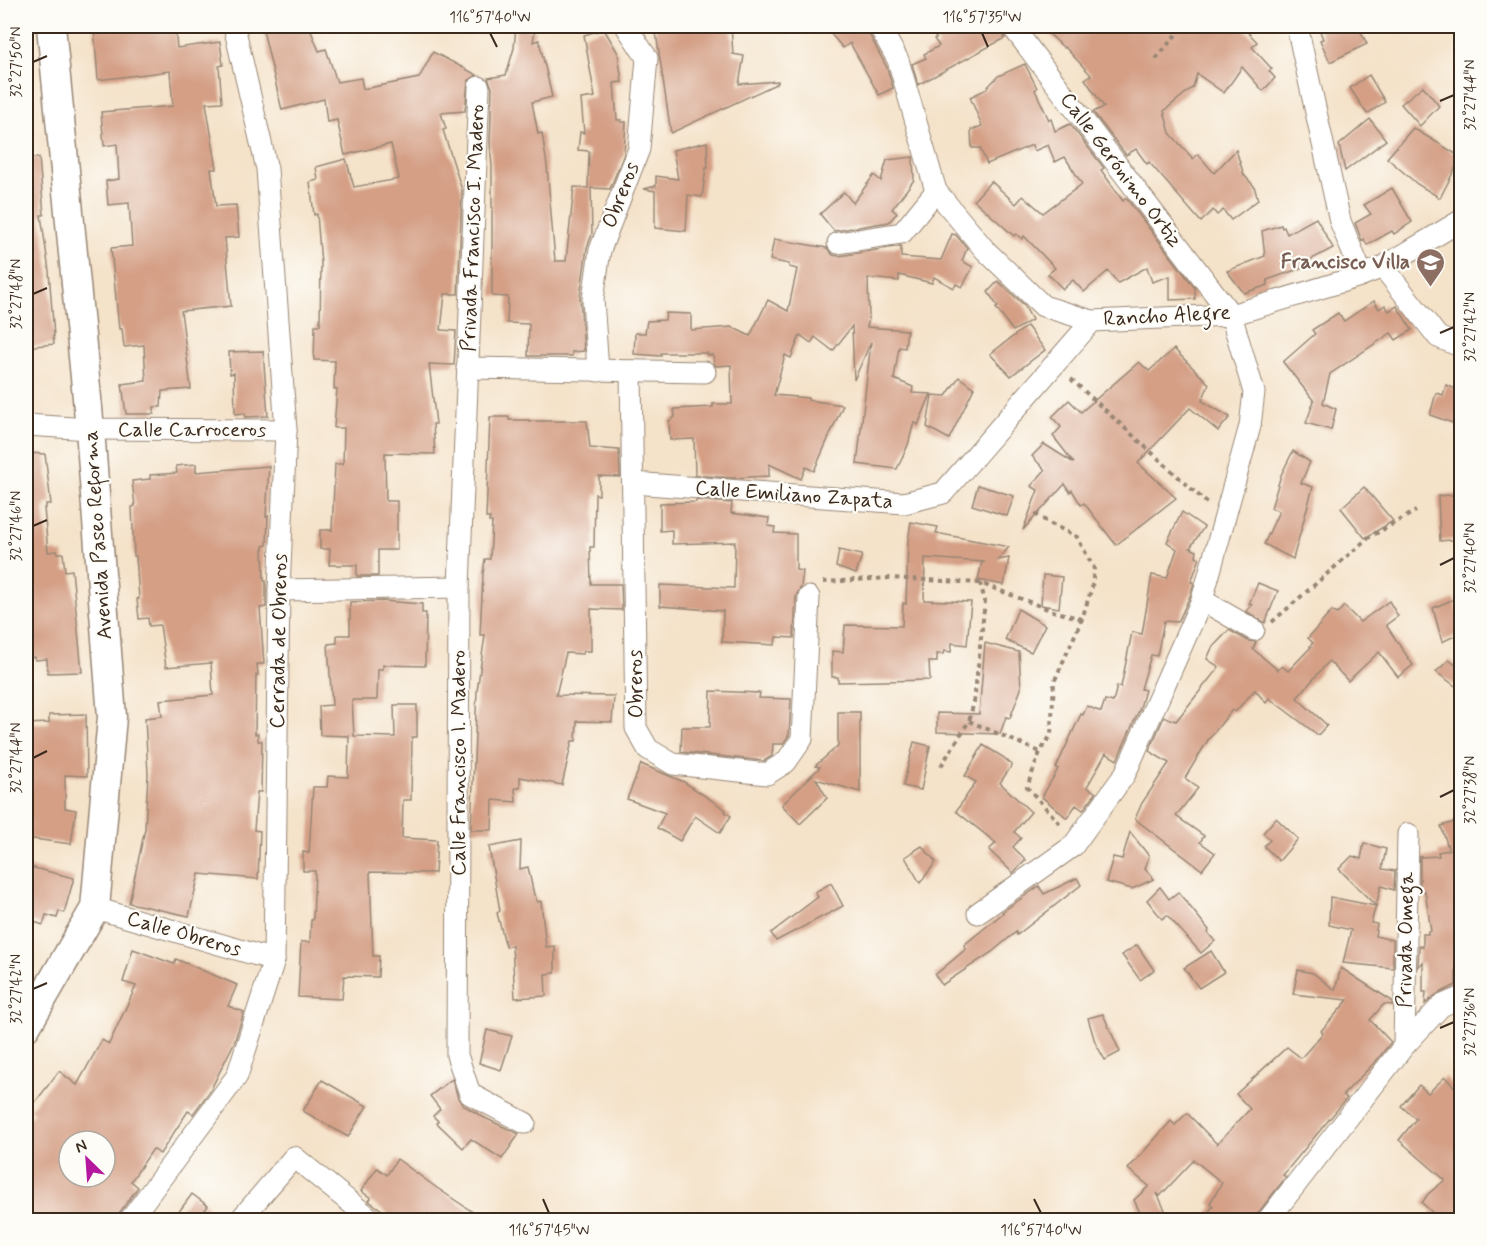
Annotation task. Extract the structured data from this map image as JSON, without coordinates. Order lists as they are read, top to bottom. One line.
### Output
{"streets":{"main road":["Avenida Paseo Reforma"],"street":["Calle Gerónimo Ortiz","Obreros","Privada Francisco I. Madero","Rancho Alegre","Calle Carroceros","Calle Emiliano Zapata","Cerrada de Obreros","Calle Francisco I. Madero","Calle Obreros","Privada Omega"]},"crossings":[["Calle Gerónimo Ortiz","Rancho Alegre"],["Obreros","Calle Emiliano Zapata"],["Privada Francisco I. Madero","Calle Francisco I. Madero"],["Rancho Alegre","Calle Emiliano Zapata"],["Calle Carroceros","Avenida Paseo Reforma"],["Calle Carroceros","Cerrada de Obreros"],["Avenida Paseo Reforma","Calle Obreros"],["Cerrada de Obreros","Calle Obreros"]],"places":{"school or university":["Francisco Villa"]},"north":"top left","coordinates":["116°57'40\"W","116°57'35\"W","32°27'50\"N","32°27'44\"N","32°27'48\"N","32°27'42\"N","32°27'46\"N","32°27'40\"N","32°27'38\"N","32°27'36\"N","116°57'45\"W"]}
